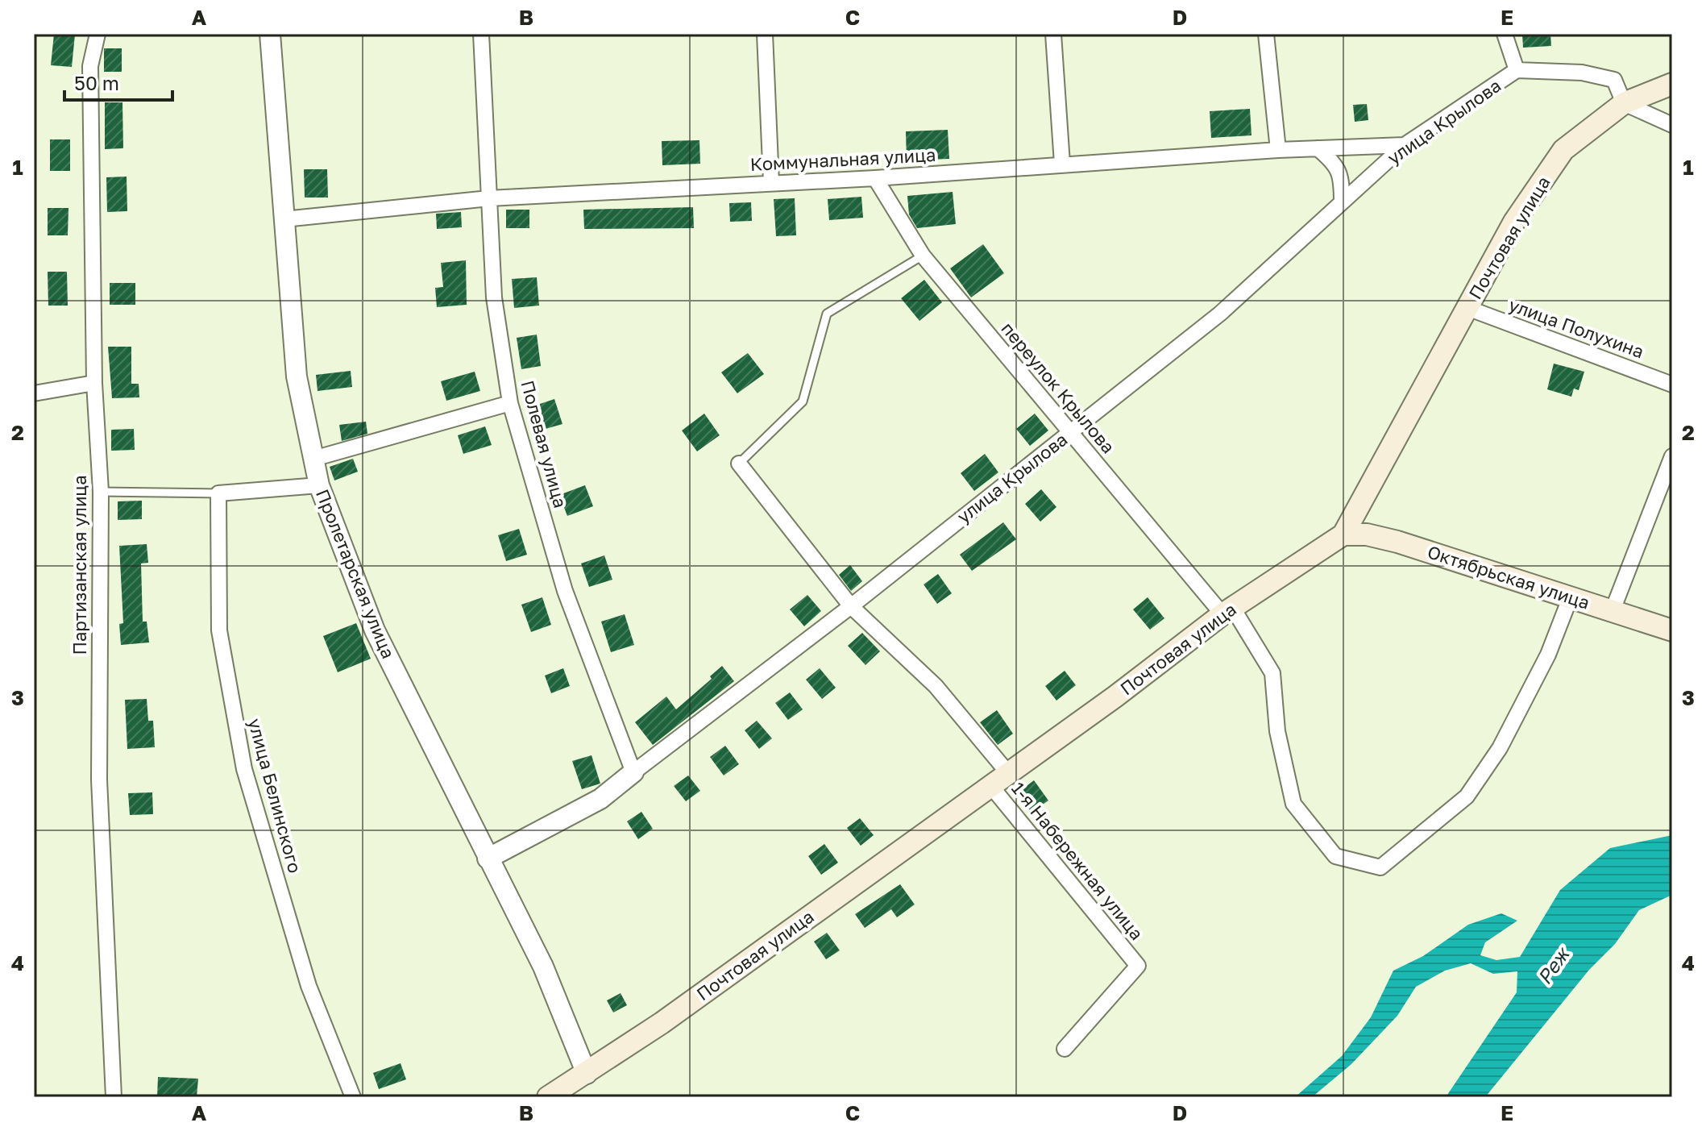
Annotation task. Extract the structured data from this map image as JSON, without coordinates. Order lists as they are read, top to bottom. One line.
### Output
{"streets":{"main road":["Почтовая улица","Октябрьская улица"],"street":["улица Крылова","Коммунальная улица","улица Полухина","переулок Крылова","Полевая улица","Партизанская улица","Пролетарская улица","улица Белинского","1-я Набережная улица"]},"crossings":[["улица Крылова","Коммунальная улица"],["улица Крылова","переулок Крылова"],["улица Крылова","Полевая улица"],["улица Крылова","Пролетарская улица"],["Коммунальная улица","переулок Крылова"],["Коммунальная улица","Полевая улица"],["Коммунальная улица","Пролетарская улица"],["Почтовая улица","улица Полухина"],["Почтовая улица","переулок Крылова"],["Почтовая улица","Пролетарская улица"],["Почтовая улица","Октябрьская улица"],["Почтовая улица","1-я Набережная улица"],["переулок Крылова","Октябрьская улица"]],"water":["Реж"],"scale_bar":"50 m","grid":{"columns":["A","B","C","D","E"],"rows":["1","2","3","4"]}}
